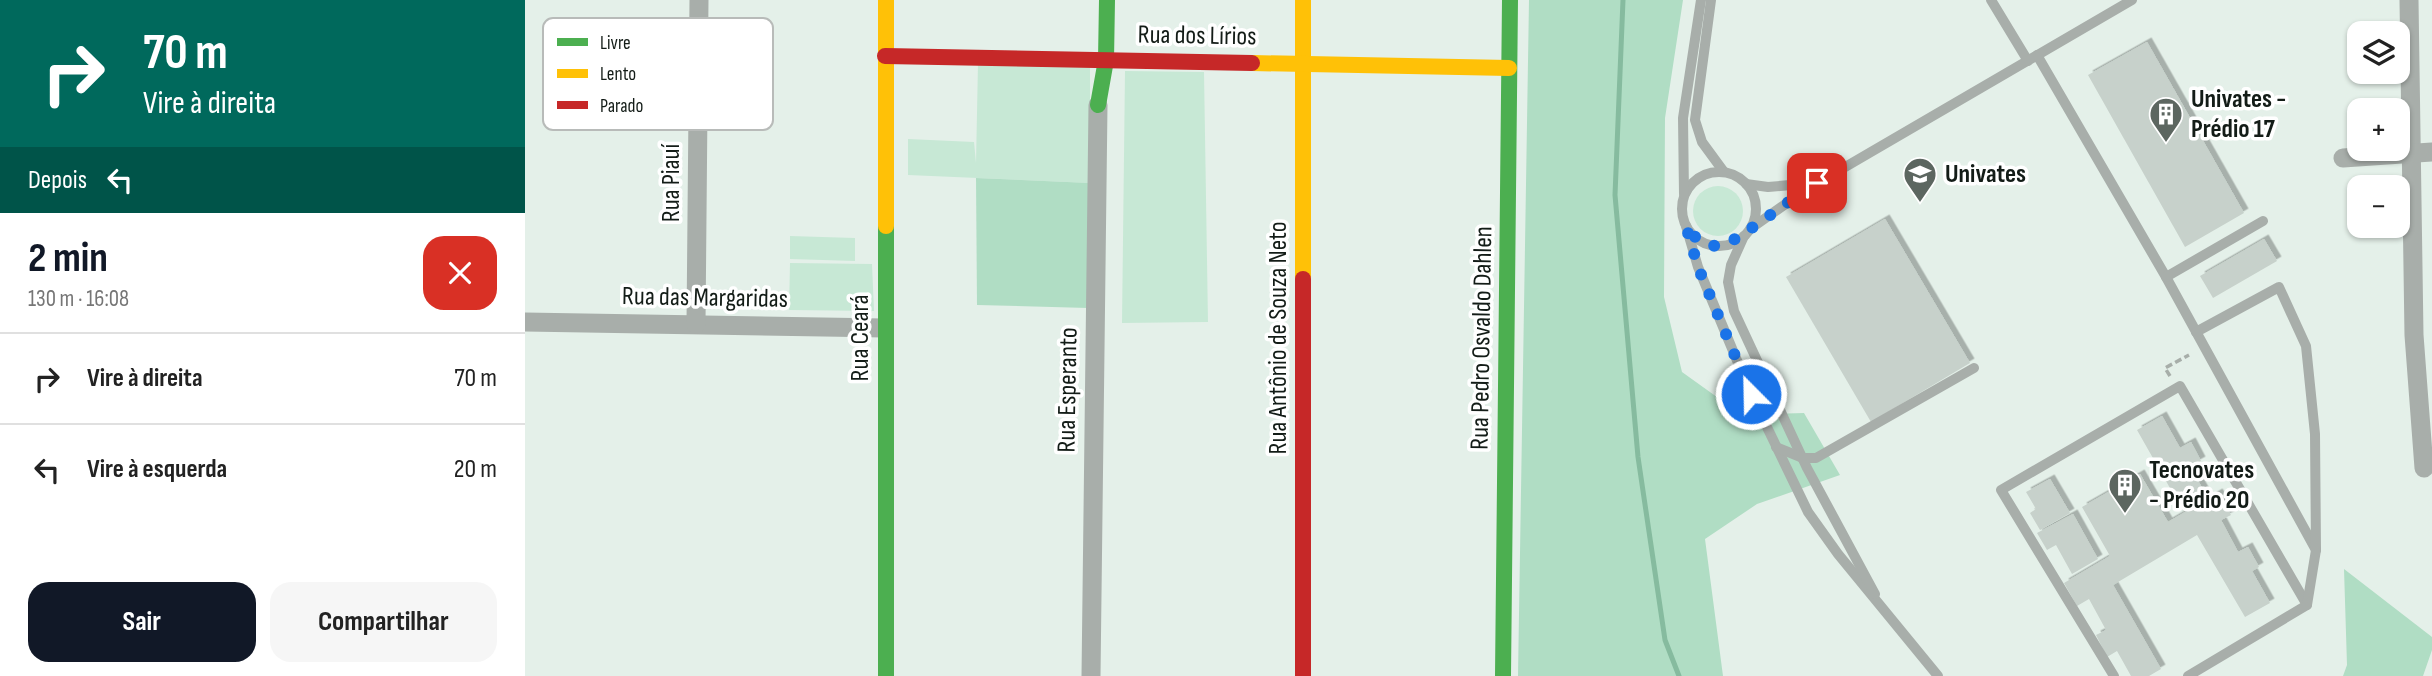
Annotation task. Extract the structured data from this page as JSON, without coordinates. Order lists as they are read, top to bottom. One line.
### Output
{"streets":{"street":["Rua dos Lírios","Rua Piauí","Rua das Margaridas","Rua Ceará","Rua Antônio de Souza Neto","Rua Pedro Osvaldo Dahlen","Rua Esperanto"]},"crossings":[["Rua dos Lírios","Rua Ceará"],["Rua dos Lírios","Rua Antônio de Souza Neto"],["Rua dos Lírios","Rua Pedro Osvaldo Dahlen"],["Rua dos Lírios","Rua Esperanto"],["Rua Piauí","Rua das Margaridas"],["Rua das Margaridas","Rua Ceará"]],"places":{"building":["Univates - Prédio 17","Tecnovates - Prédio 20"],"school or university":["Univates"]},"legend":["Livre","Lento","Parado"],"page":{"turn":["70 m","Vire à direita"],"map_buttons":["+","−"],"then":"Depois","heading":["2 min","130 m · 16:08"],"list":[{"name":"Vire à direita","value":"70 m"},{"name":"Vire à esquerda","value":"20 m"}],"buttons":["Sair","Compartilhar"]}}
